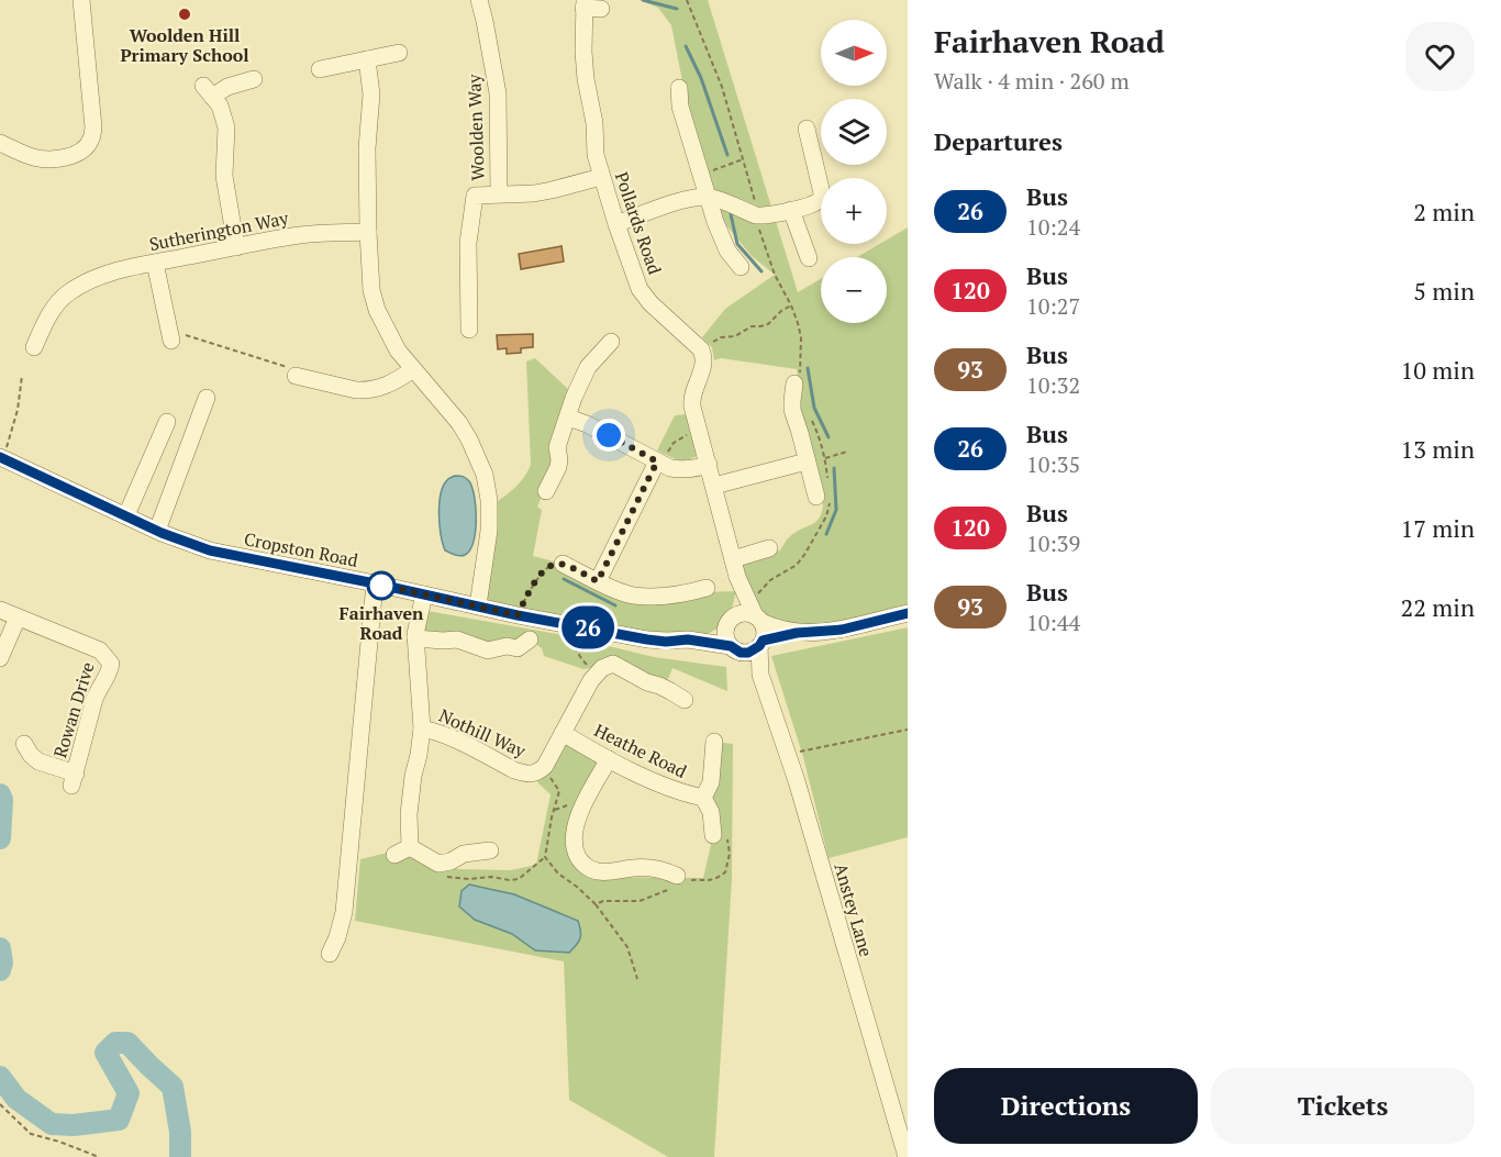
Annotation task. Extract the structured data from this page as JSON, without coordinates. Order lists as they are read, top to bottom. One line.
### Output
{"streets":{"street":["Woolden Way","Pollards Road","Sutherington Way","Cropston Road","Rowan Drive","Nothill Way","Heathe Road","Anstey Lane"]},"crossings":[["Cropston Road","Anstey Lane"],["Nothill Way","Heathe Road"]],"places":["Woolden Hill Primary School","Fairhaven Road"],"lines":["bus line 26"],"north":"right","page":{"on_map":"26","heading":[["Fairhaven Road","Walk · 4 min · 260 m"],"Departures"],"map_buttons":["+","−"],"list":[{"mark":"26","name":"Bus","note":"10:24","value":"2 min"},{"mark":"120","name":"Bus","note":"10:27","value":"5 min"},{"mark":"93","name":"Bus","note":"10:32","value":"10 min"},{"mark":"26","name":"Bus","note":"10:35","value":"13 min"},{"mark":"120","name":"Bus","note":"10:39","value":"17 min"},{"mark":"93","name":"Bus","note":"10:44","value":"22 min"}],"buttons":["Directions","Tickets"]}}
